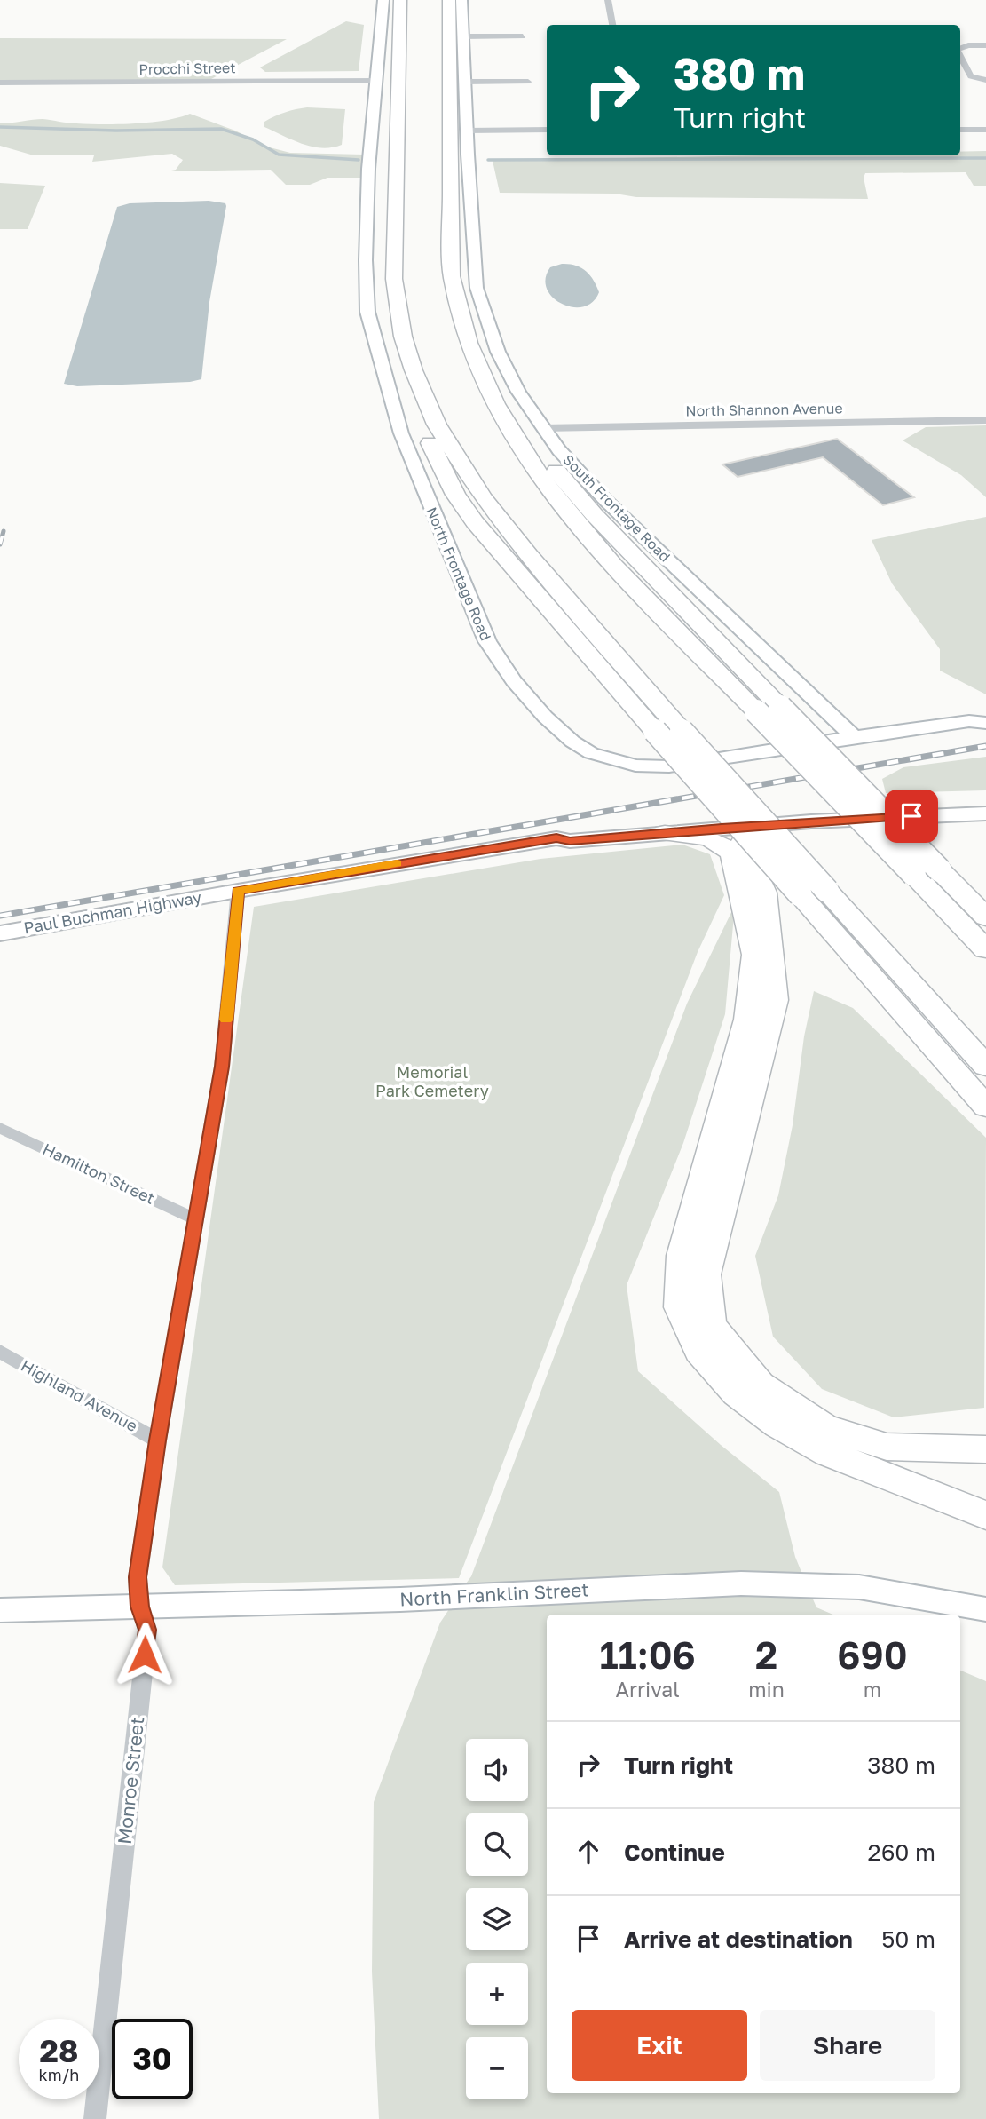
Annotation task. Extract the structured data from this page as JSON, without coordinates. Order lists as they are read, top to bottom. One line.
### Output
{"streets":{"main road":["Paul Buchman Highway"],"street":["Procchi Street","North Shannon Avenue","South Frontage Road","North Frontage Road","Hamilton Street","Highland Avenue","North Franklin Street","Monroe Street"]},"crossings":[["Procchi Street","North Frontage Road"],["North Shannon Avenue","South Frontage Road"],["South Frontage Road","North Frontage Road"],["Paul Buchman Highway","Monroe Street"],["Hamilton Street","Monroe Street"],["Highland Avenue","Monroe Street"],["North Franklin Street","Monroe Street"]],"parks":["Memorial Park Cemetery"],"page":{"turn":["380 m","Turn right"],"eta":["11:06","Arrival","2","min","690","m"],"list":[{"name":"Turn right","value":"380 m"},{"name":"Continue","value":"260 m"},{"name":"Arrive at destination","value":"50 m"}],"map_buttons":["+","−"],"buttons":["Exit","Share"],"speed":"28 km/h","limit":"30"}}
